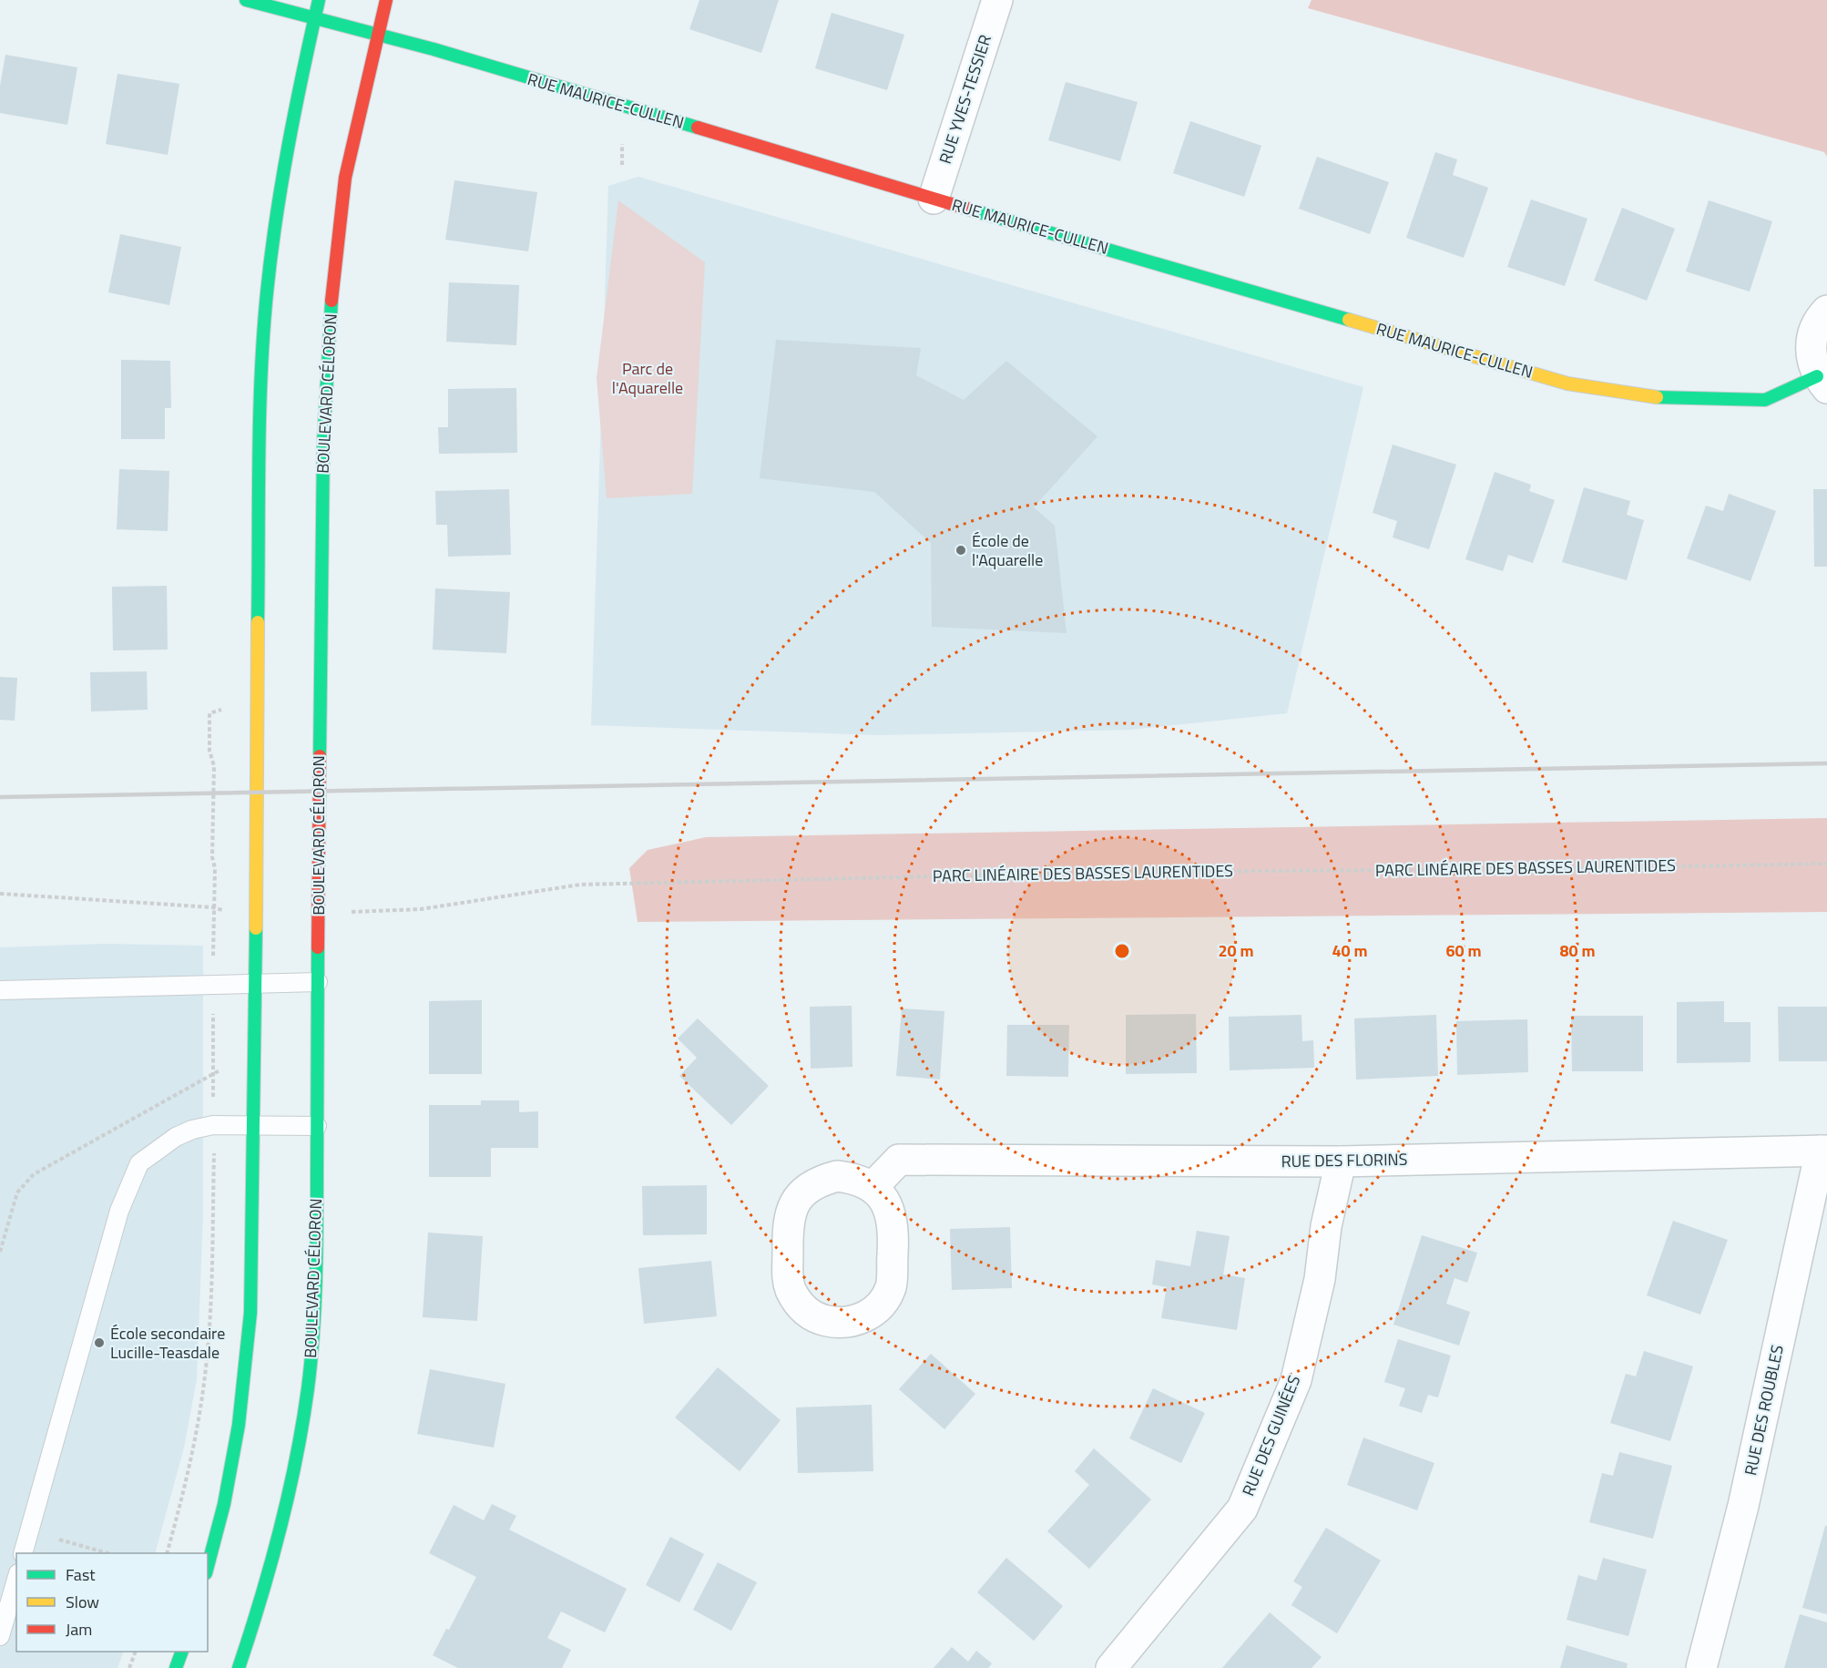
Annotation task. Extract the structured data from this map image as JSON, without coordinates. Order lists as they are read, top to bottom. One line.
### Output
{"streets":{"street":["RUE YVES-TESSIER","RUE MAURICE-CULLEN","BOULEVARD CÉLORON","RUE DES FLORINS","RUE DES ROUBLES","RUE DES GUINÉES"],"path":["PARC LINÉAIRE DES BASSES LAURENTIDES"]},"crossings":[["RUE YVES-TESSIER","RUE MAURICE-CULLEN"],["RUE MAURICE-CULLEN","BOULEVARD CÉLORON"],["RUE DES FLORINS","RUE DES ROUBLES"],["RUE DES FLORINS","RUE DES GUINÉES"]],"parks":["Parc de l'Aquarelle"],"places":["École de l'Aquarelle","École secondaire Lucille-Teasdale"],"legend":["Fast","Slow","Jam"],"rings":["20 m","40 m","60 m","80 m"]}
